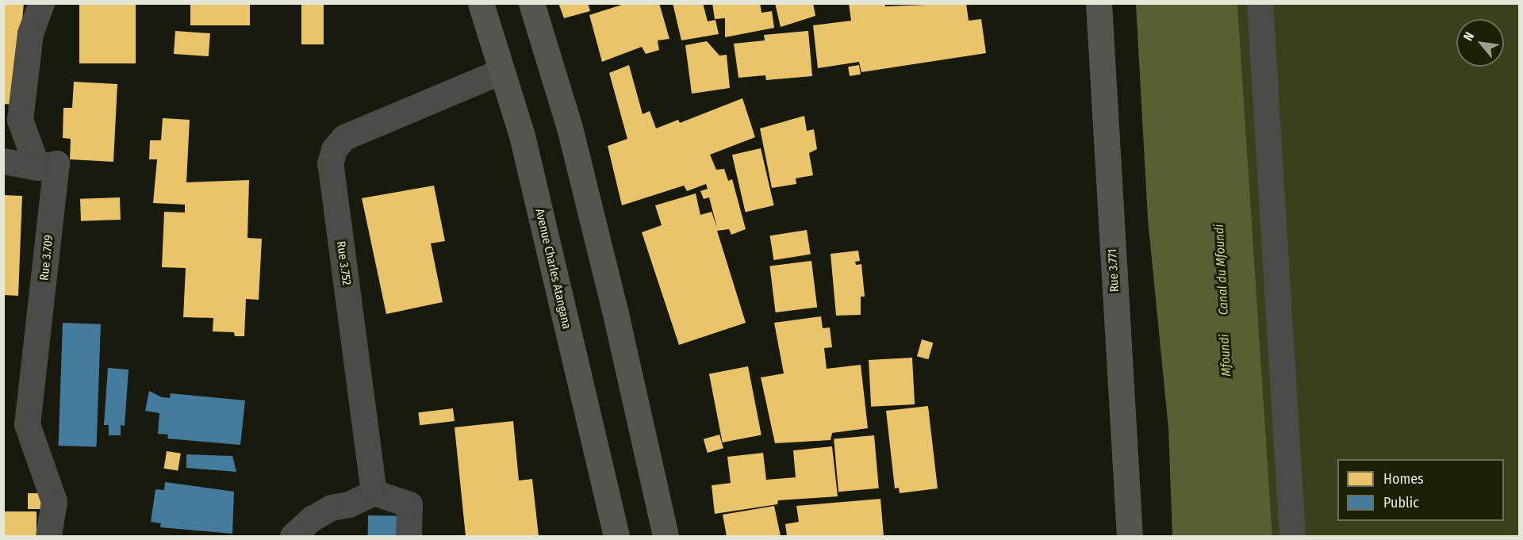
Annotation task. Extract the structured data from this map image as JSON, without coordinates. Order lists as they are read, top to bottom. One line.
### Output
{"streets":{"main road":["Avenue Charles Atangana","Rue 3.771"],"street":["Rue 3.709","Rue 3.752"]},"crossings":[["Rue 3.752","Avenue Charles Atangana"]],"water":["Canal du Mfoundi","Mfoundi"],"legend":["Homes","Public"],"north":"top left"}
